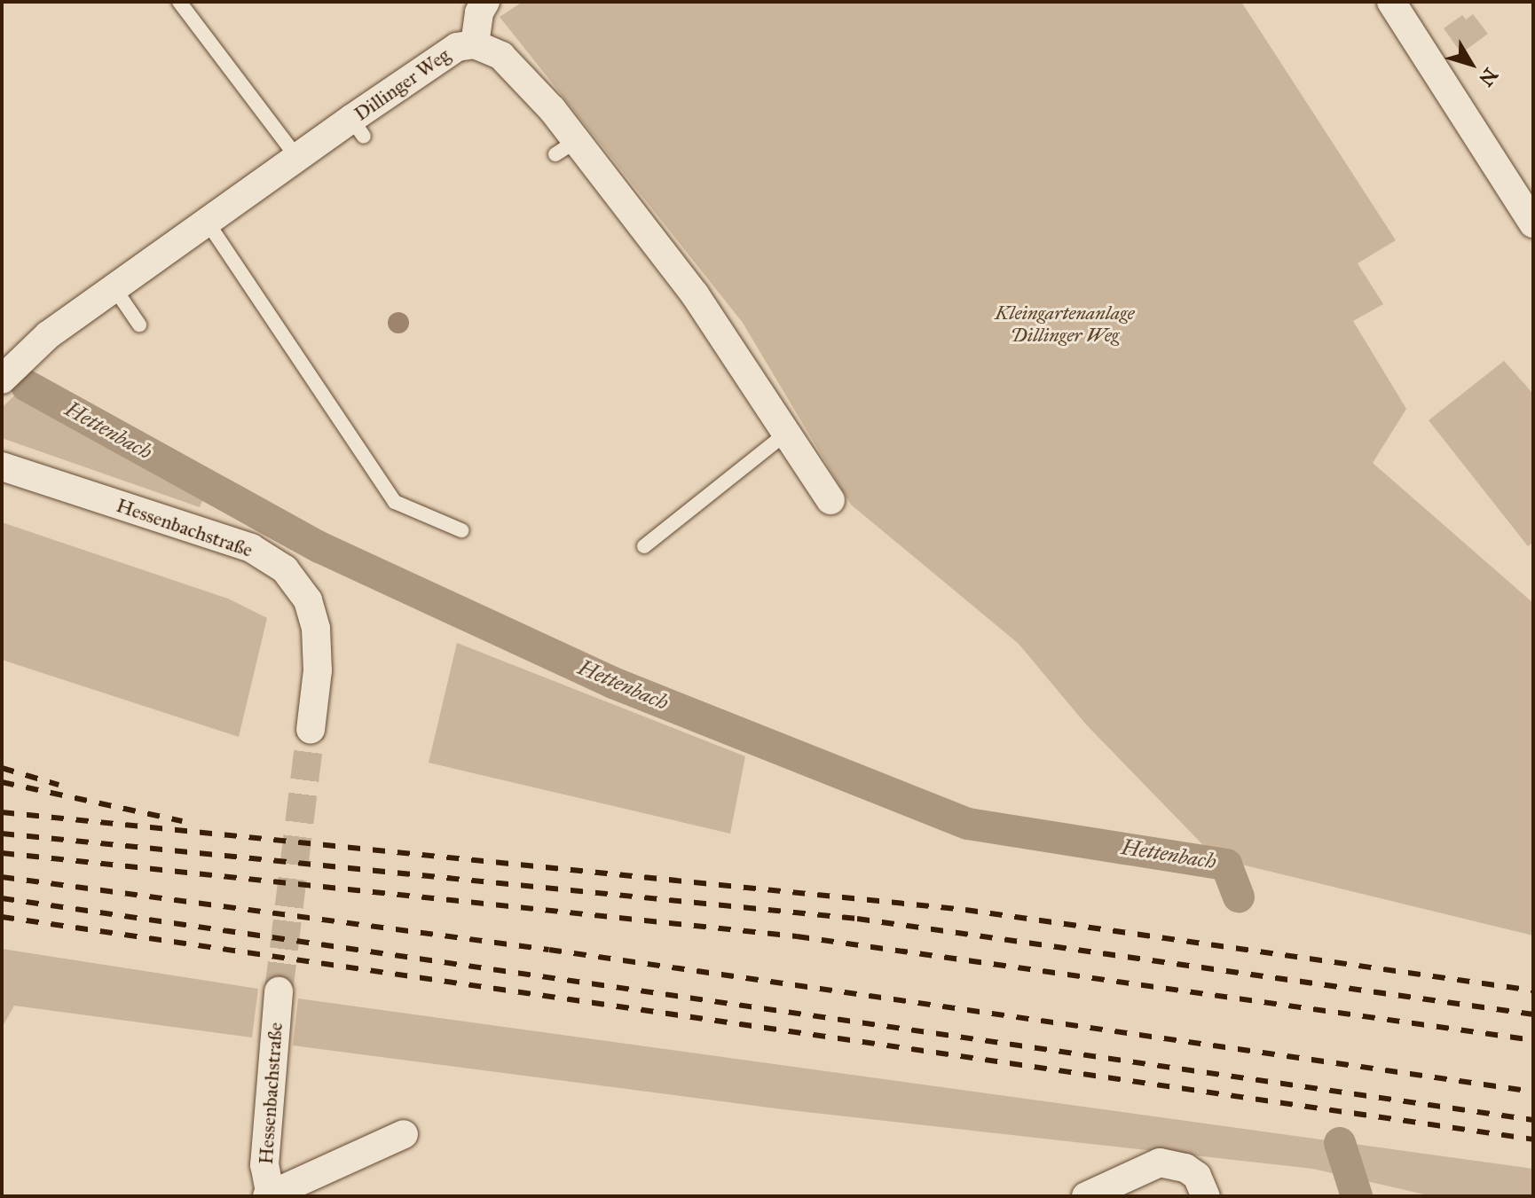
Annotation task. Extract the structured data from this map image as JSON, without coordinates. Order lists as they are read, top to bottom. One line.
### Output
{"streets":{"street":["Dillinger Weg","Hessenbachstraße"]},"water":["Hettenbach"],"parks":["Kleingartenanlage Dillinger Weg"],"north":"bottom right"}
